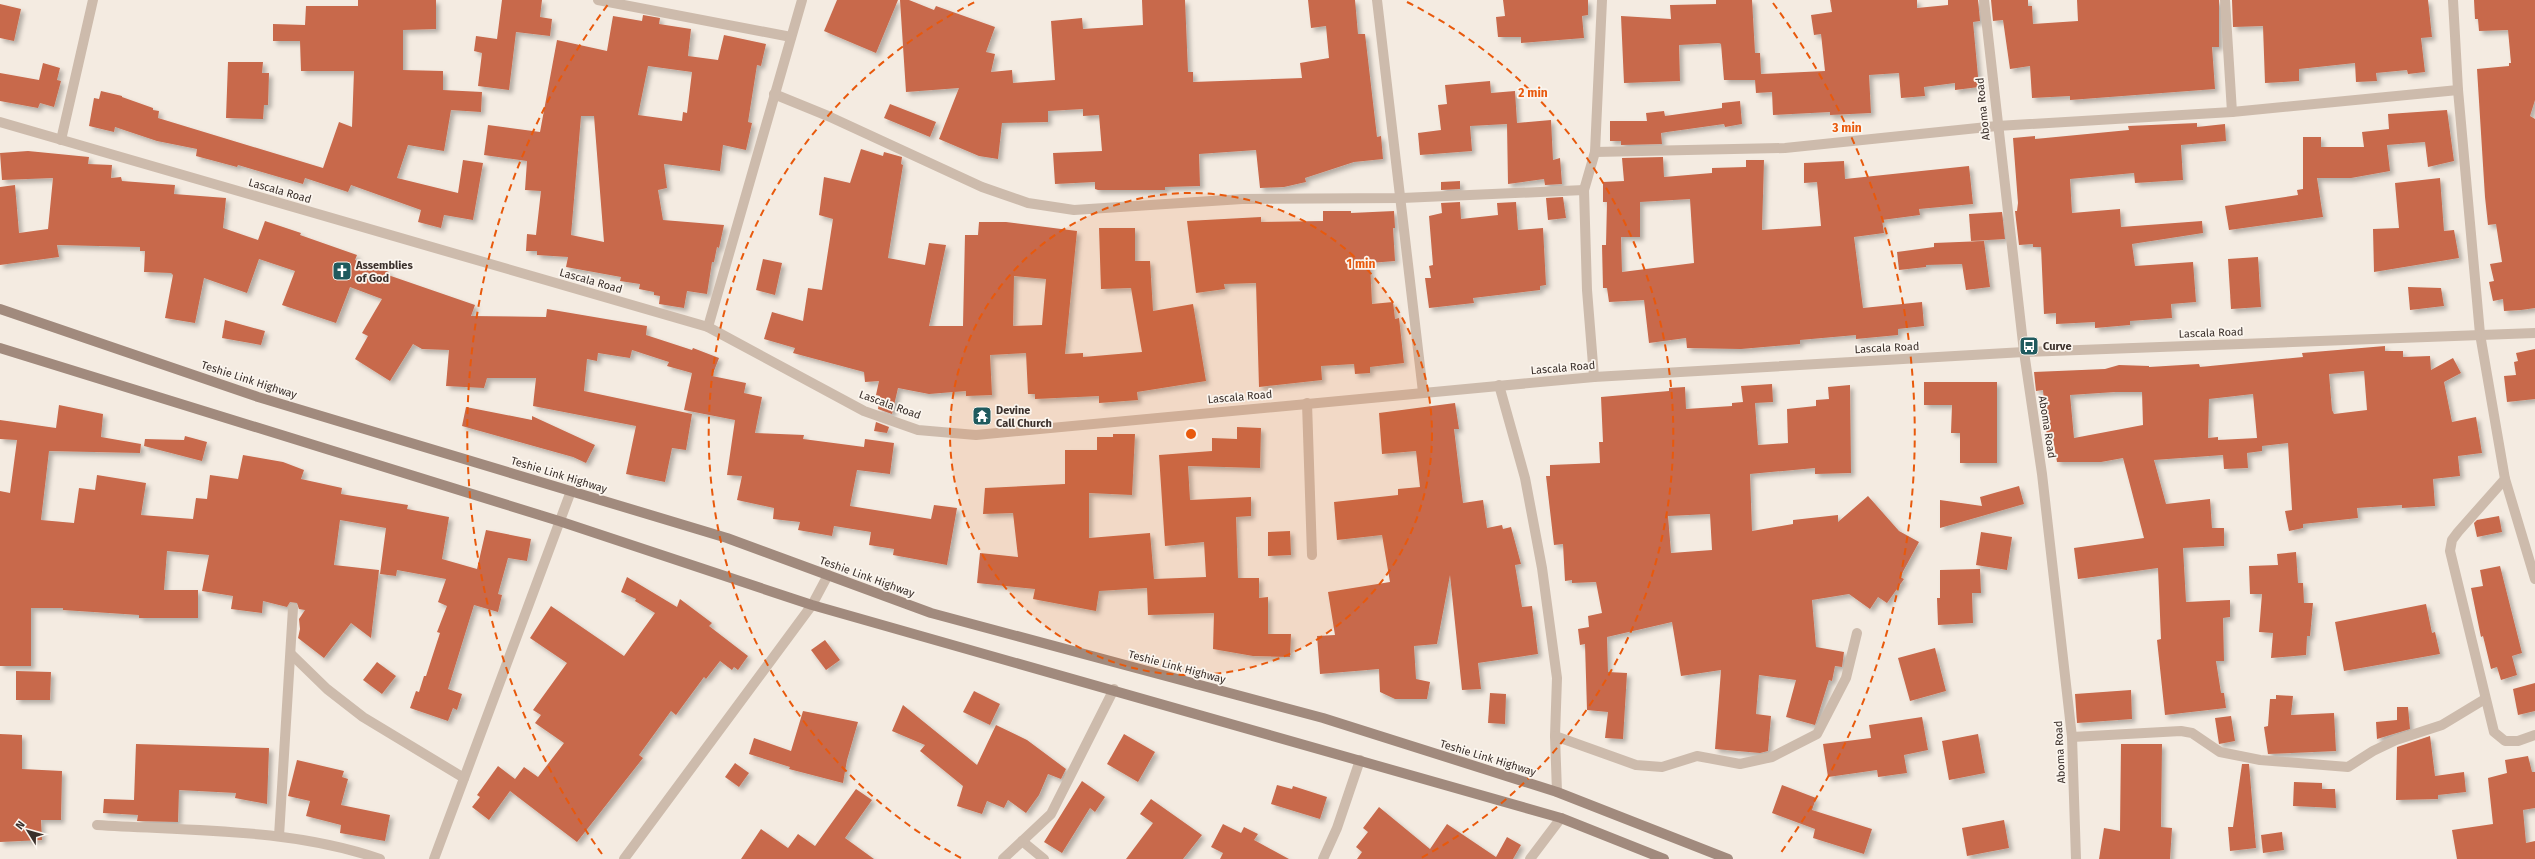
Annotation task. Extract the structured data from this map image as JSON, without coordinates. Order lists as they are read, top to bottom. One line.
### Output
{"streets":{"main road":["Teshie Link Highway"],"street":["Aboma Road","Lascala Road"]},"crossings":[["Aboma Road","Lascala Road"]],"places":{"church":["Assemblies of God"],"bus stop":["Curve"],"temple":["Devine Call Church"]},"north":"top left","rings":["2 min","3 min","1 min"]}
